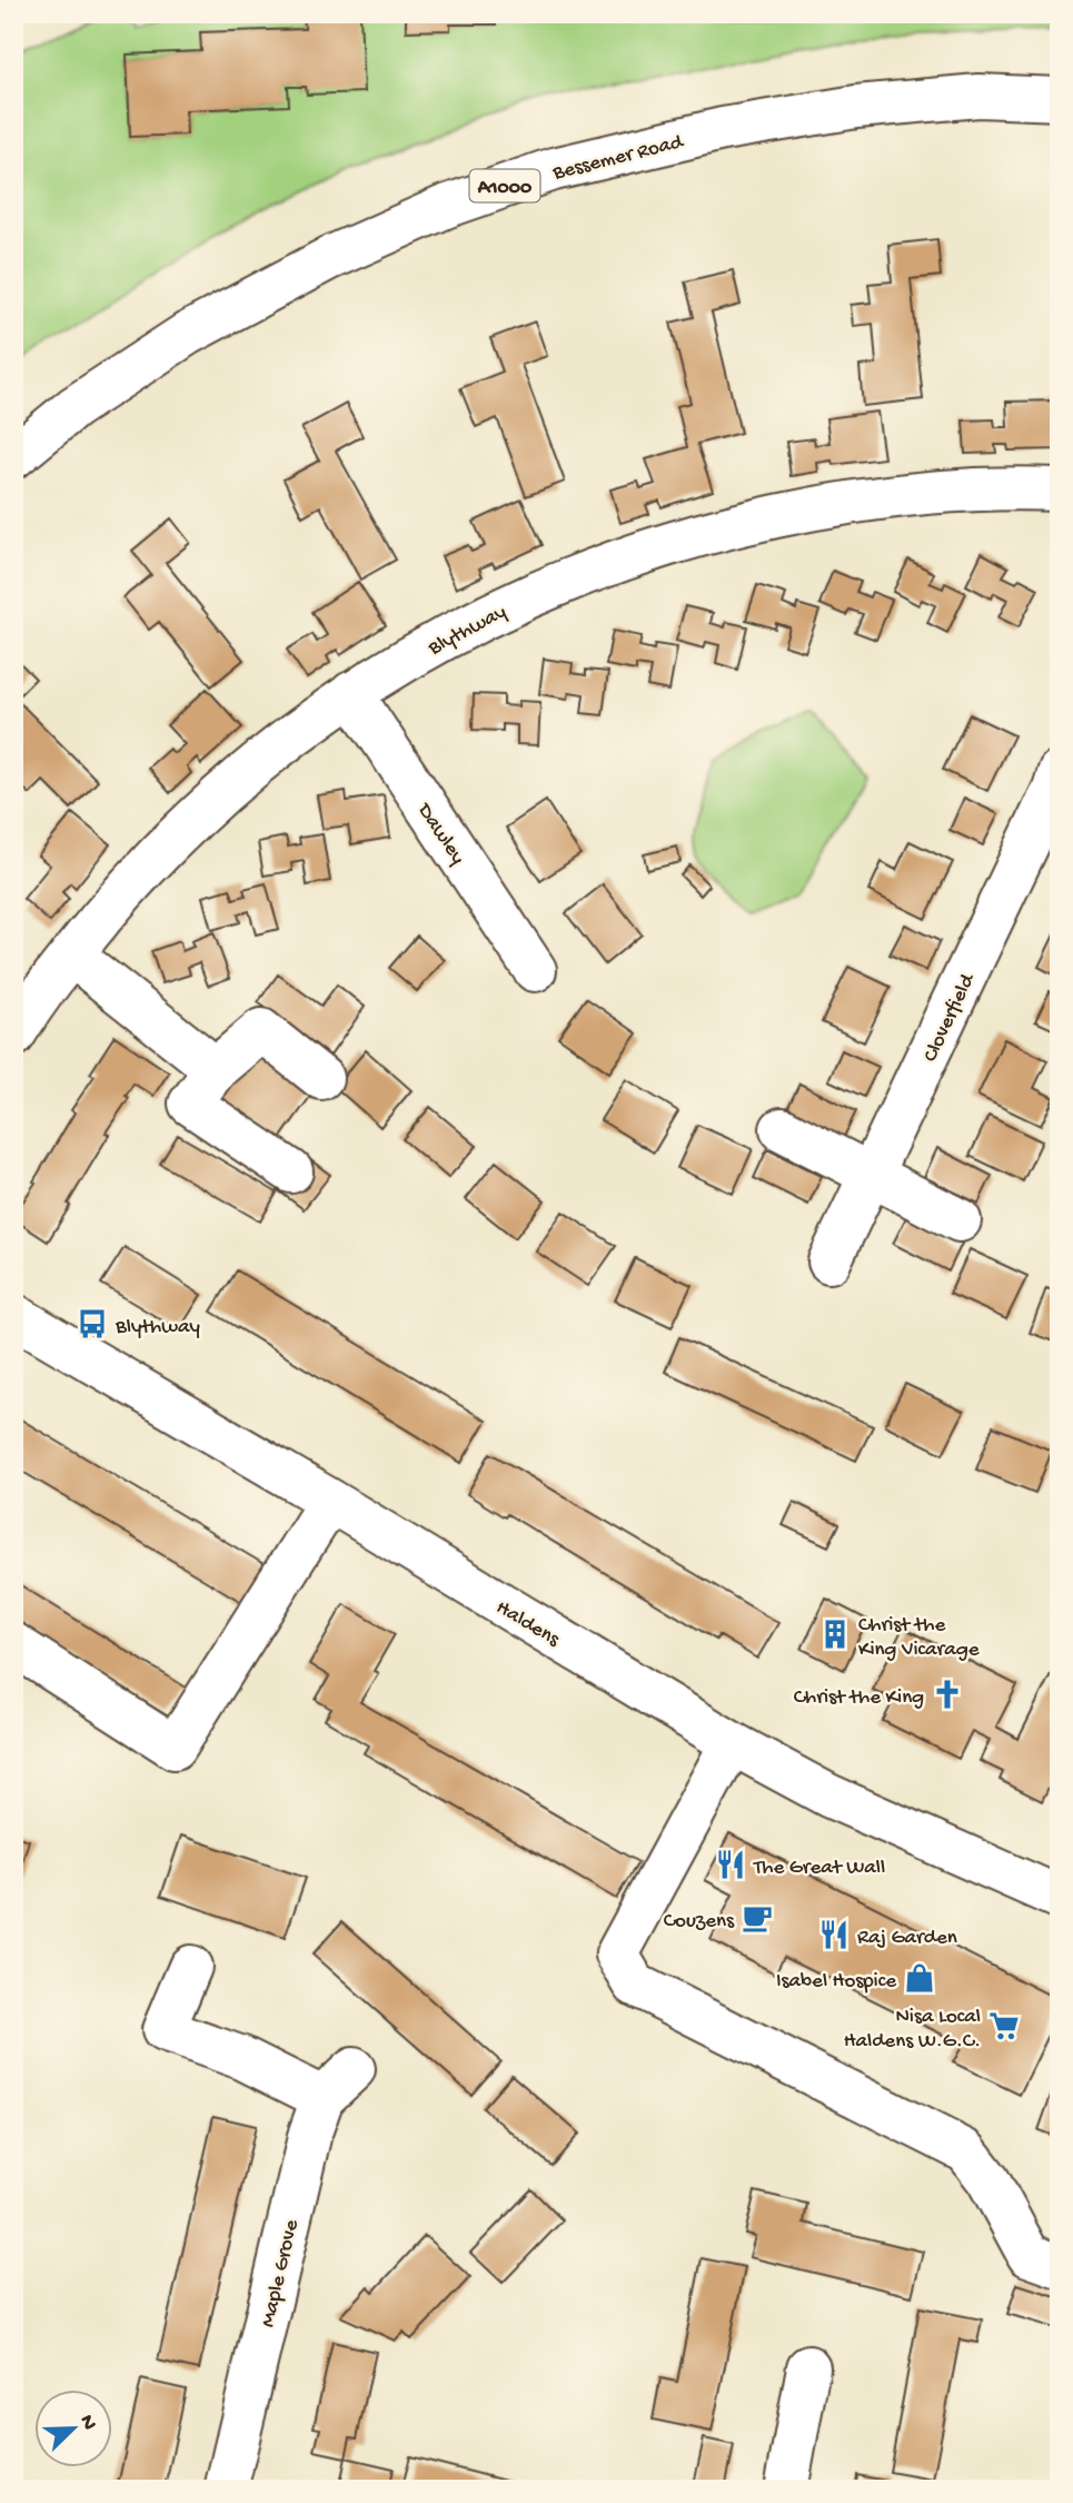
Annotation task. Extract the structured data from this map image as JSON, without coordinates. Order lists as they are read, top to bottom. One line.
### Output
{"streets":{"street":["Bessemer Road","A1000","Blythway","Dawley","Cloverfield","Haldens","Maple Grove"]},"crossings":[["Blythway","Dawley"]],"places":{"bus stop":["Blythway"],"building":["Christ the King Vicarage"],"church":["Christ the King"],"restaurant":["The Great Wall","Raj Garden"],"cafe":["Couzens"],"shop":["Isabel Hospice"],"supermarket":["Nisa Local Haldens W.G.C."]},"north":"top right"}
